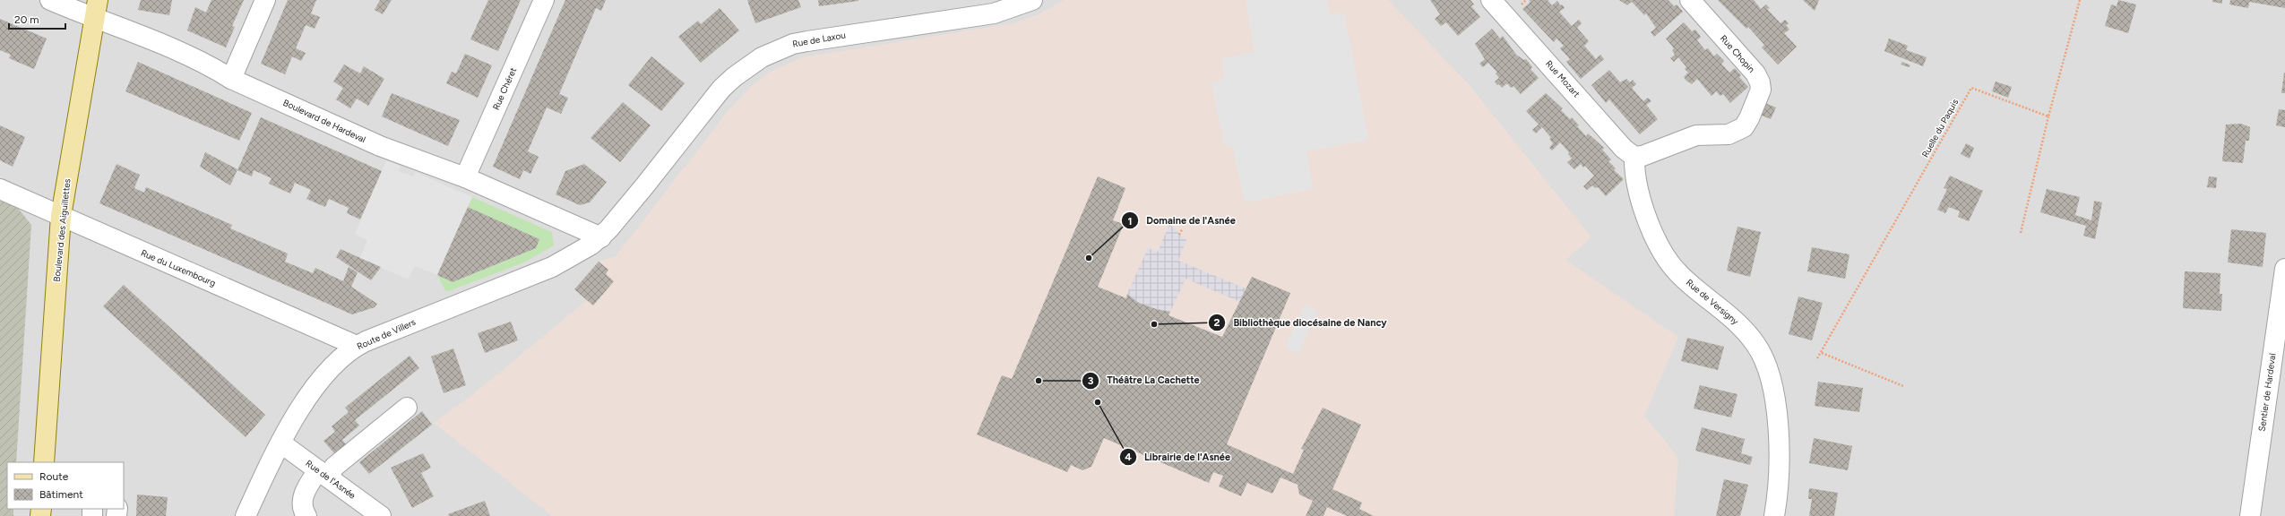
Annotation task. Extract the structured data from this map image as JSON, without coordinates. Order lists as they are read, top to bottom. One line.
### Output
{"streets":{"main road":["Boulevard des Aiguillettes"],"street":["Rue de Laxou","Rue Chopin","Rue Mozart","Rue Chéret","Boulevard de Hardeval","Rue du Luxembourg","Rue de Versigny","Route de Villers","Sentier de Hardeval","Rue de l'Asnée"],"path":["Ruelle du Paquis"]},"crossings":[["Rue de Laxou","Boulevard de Hardeval"],["Rue de Laxou","Route de Villers"],["Rue Chopin","Rue Mozart"],["Rue Chopin","Rue de Versigny"],["Rue Mozart","Rue de Versigny"],["Rue Chéret","Boulevard de Hardeval"],["Boulevard de Hardeval","Boulevard des Aiguillettes"],["Boulevard de Hardeval","Route de Villers"],["Boulevard des Aiguillettes","Rue du Luxembourg"],["Rue du Luxembourg","Route de Villers"],["Route de Villers","Rue de l'Asnée"]],"places":["Domaine de l'Asnée","Bibliothèque diocésaine de Nancy","Théâtre La Cachette","Librairie de l'Asnée"],"legend":["Route","Bâtiment"],"scale_bar":"20 m"}
